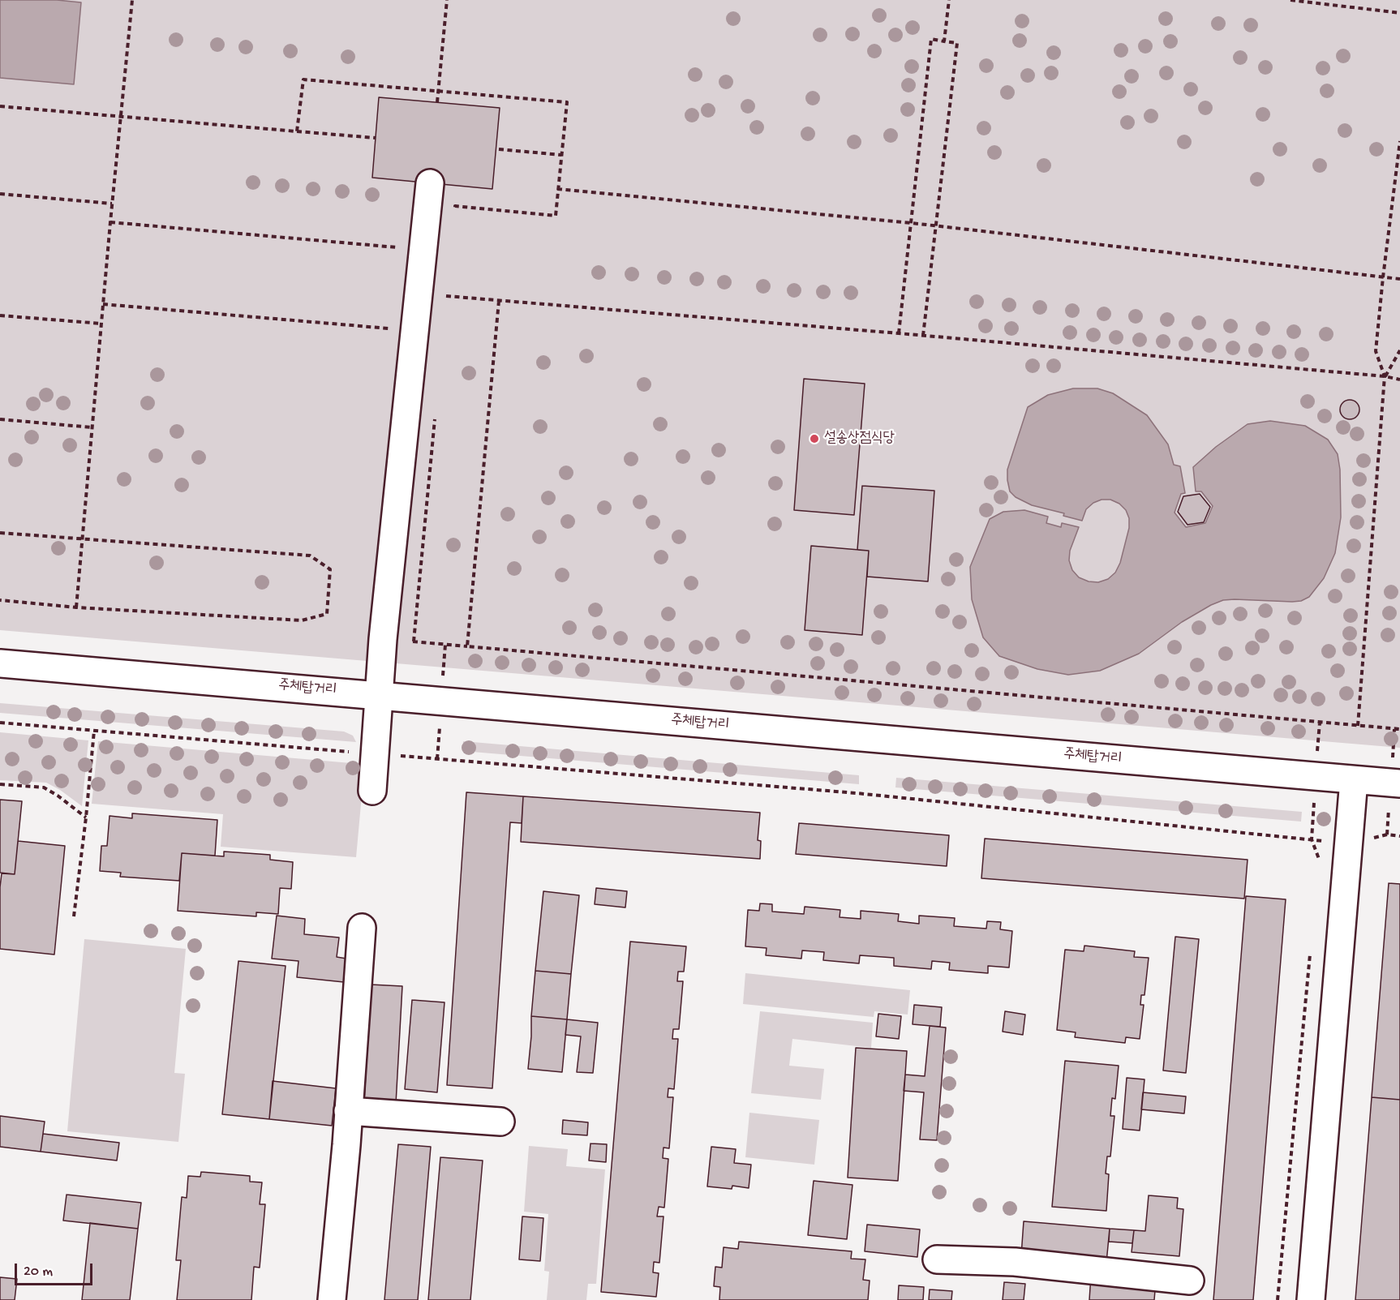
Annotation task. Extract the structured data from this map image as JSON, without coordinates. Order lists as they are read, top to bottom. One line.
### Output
{"streets":{"main road":["주체탑거리"]},"places":["설송상점식당"],"scale_bar":"20 m"}
